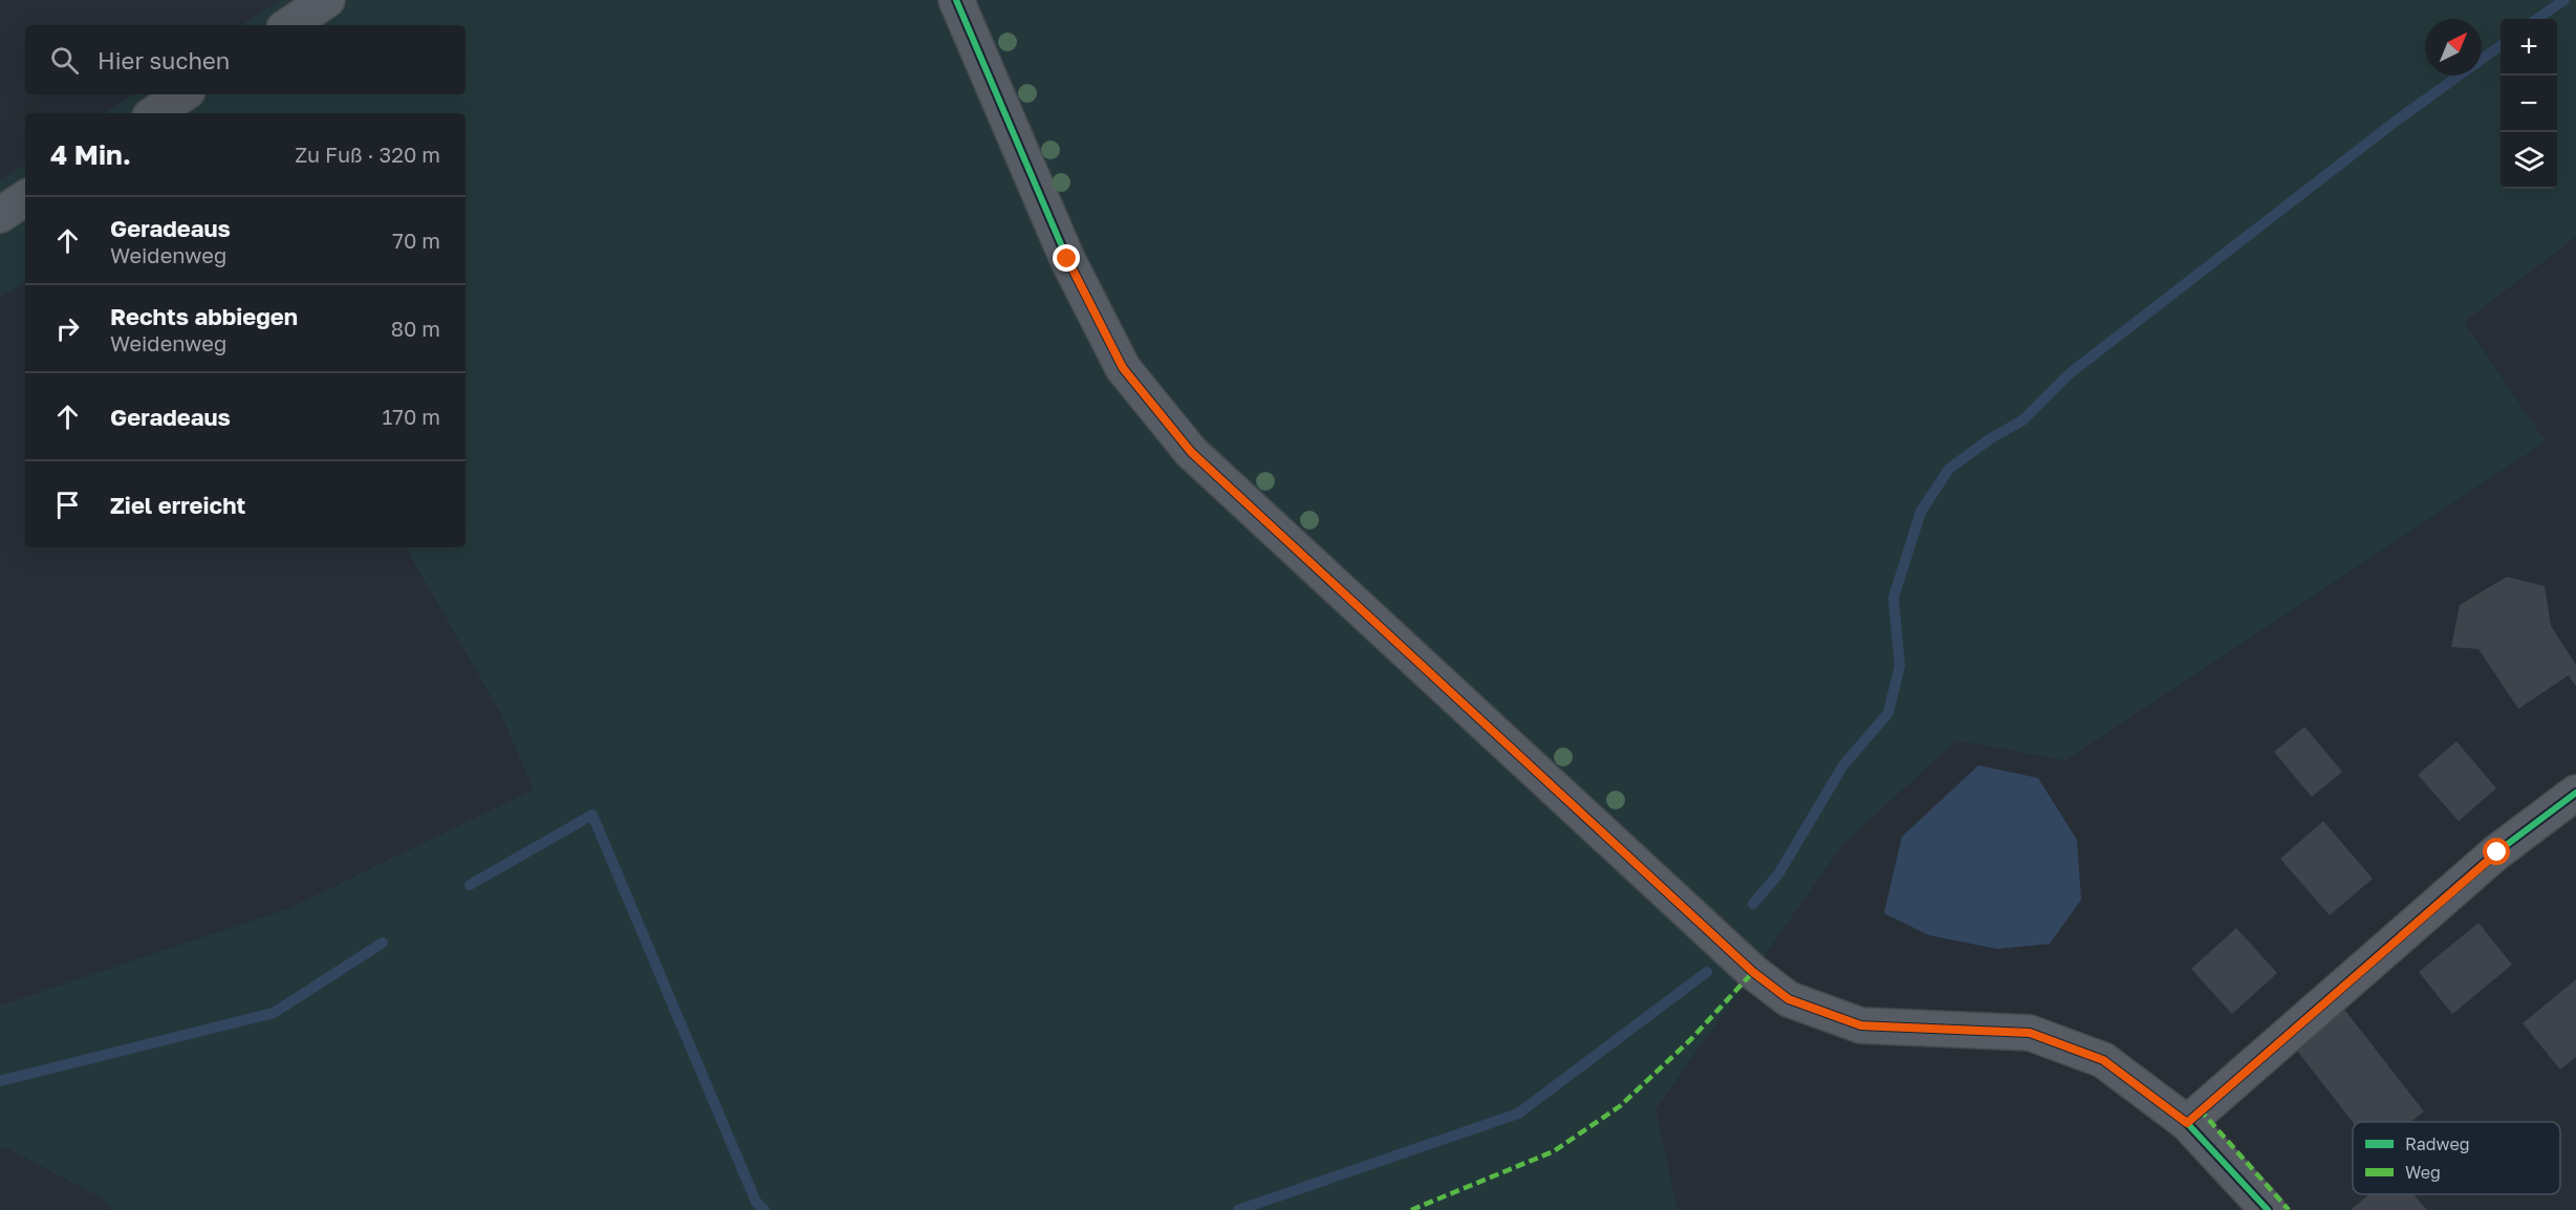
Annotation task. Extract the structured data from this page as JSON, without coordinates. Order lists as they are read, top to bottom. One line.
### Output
{"legend":["Radweg","Weg"],"north":"top right","page":{"map_buttons":["+","−"],"search":"Hier suchen","heading":["4 Min.","Zu Fuß · 320 m"],"list":[["Geradeaus","Weidenweg","70 m"],["Rechts abbiegen","Weidenweg","80 m"],["Geradeaus","170 m"],"Ziel erreicht"]}}
